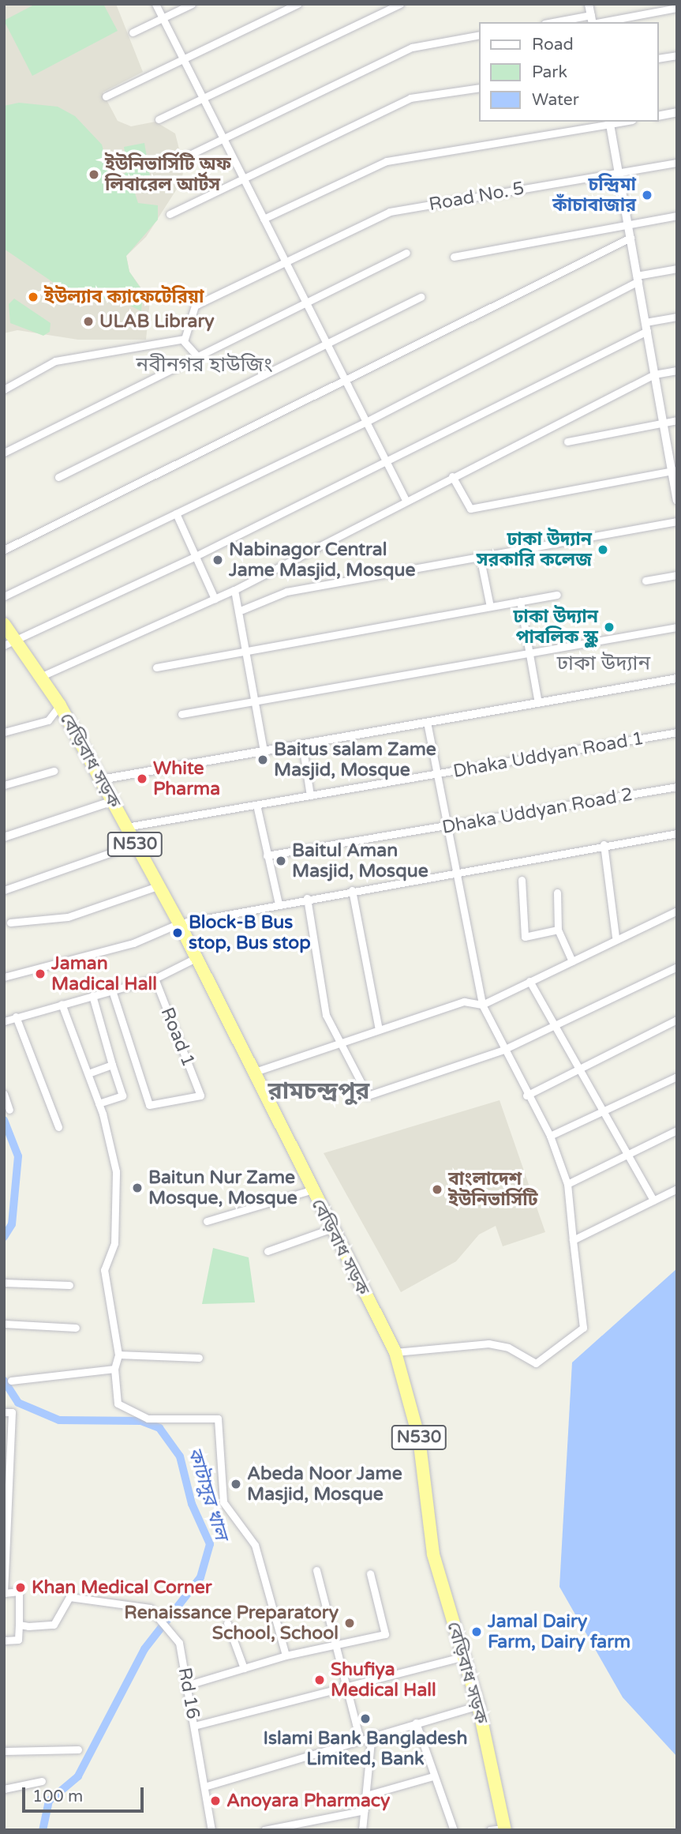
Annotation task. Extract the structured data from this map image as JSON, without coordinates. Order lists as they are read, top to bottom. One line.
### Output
{"streets":{"highway":["বেড়িবাধ সড়ক","N530"],"street":["Road No. 5","Dhaka Uddyan Road 1","Dhaka Uddyan Road 2","Road 1","Rd 16"]},"crossings":[["Dhaka Uddyan Road 1","বেড়িবাধ সড়ক"]],"districts":["নবীনগর হাউজিং","ঢাকা উদ্যান","রামচন্দ্রপুর"],"water":["কাটাসুর খাল"],"places":["ইউনিভার্সিটি অফ লিবারেল আর্টস","চন্দ্রিমা কাঁচাবাজার","ইউল্যাব ক্যাফেটেরিয়া","ULAB Library","ঢাকা উদ্যান সরকারি কলেজ","Nabinagor Central Jame Masjid, Mosque","ঢাকা উদ্যান পাবলিক স্কুল","Baitus salam Zame Masjid, Mosque","White Pharma","Baitul Aman Masjid, Mosque","Block-B Bus stop, Bus stop","Jaman Madical Hall","Baitun Nur Zame Mosque, Mosque","বাংলাদেশ ইউনিভার্সিটি","Abeda Noor Jame Masjid, Mosque","Khan Medical Corner","Renaissance Preparatory School, School","Jamal Dairy Farm, Dairy farm","Shufiya Medical Hall","Islami Bank Bangladesh Limited, Bank","Anoyara Pharmacy"],"legend":["Road","Park","Water"],"scale_bar":"100 m"}
